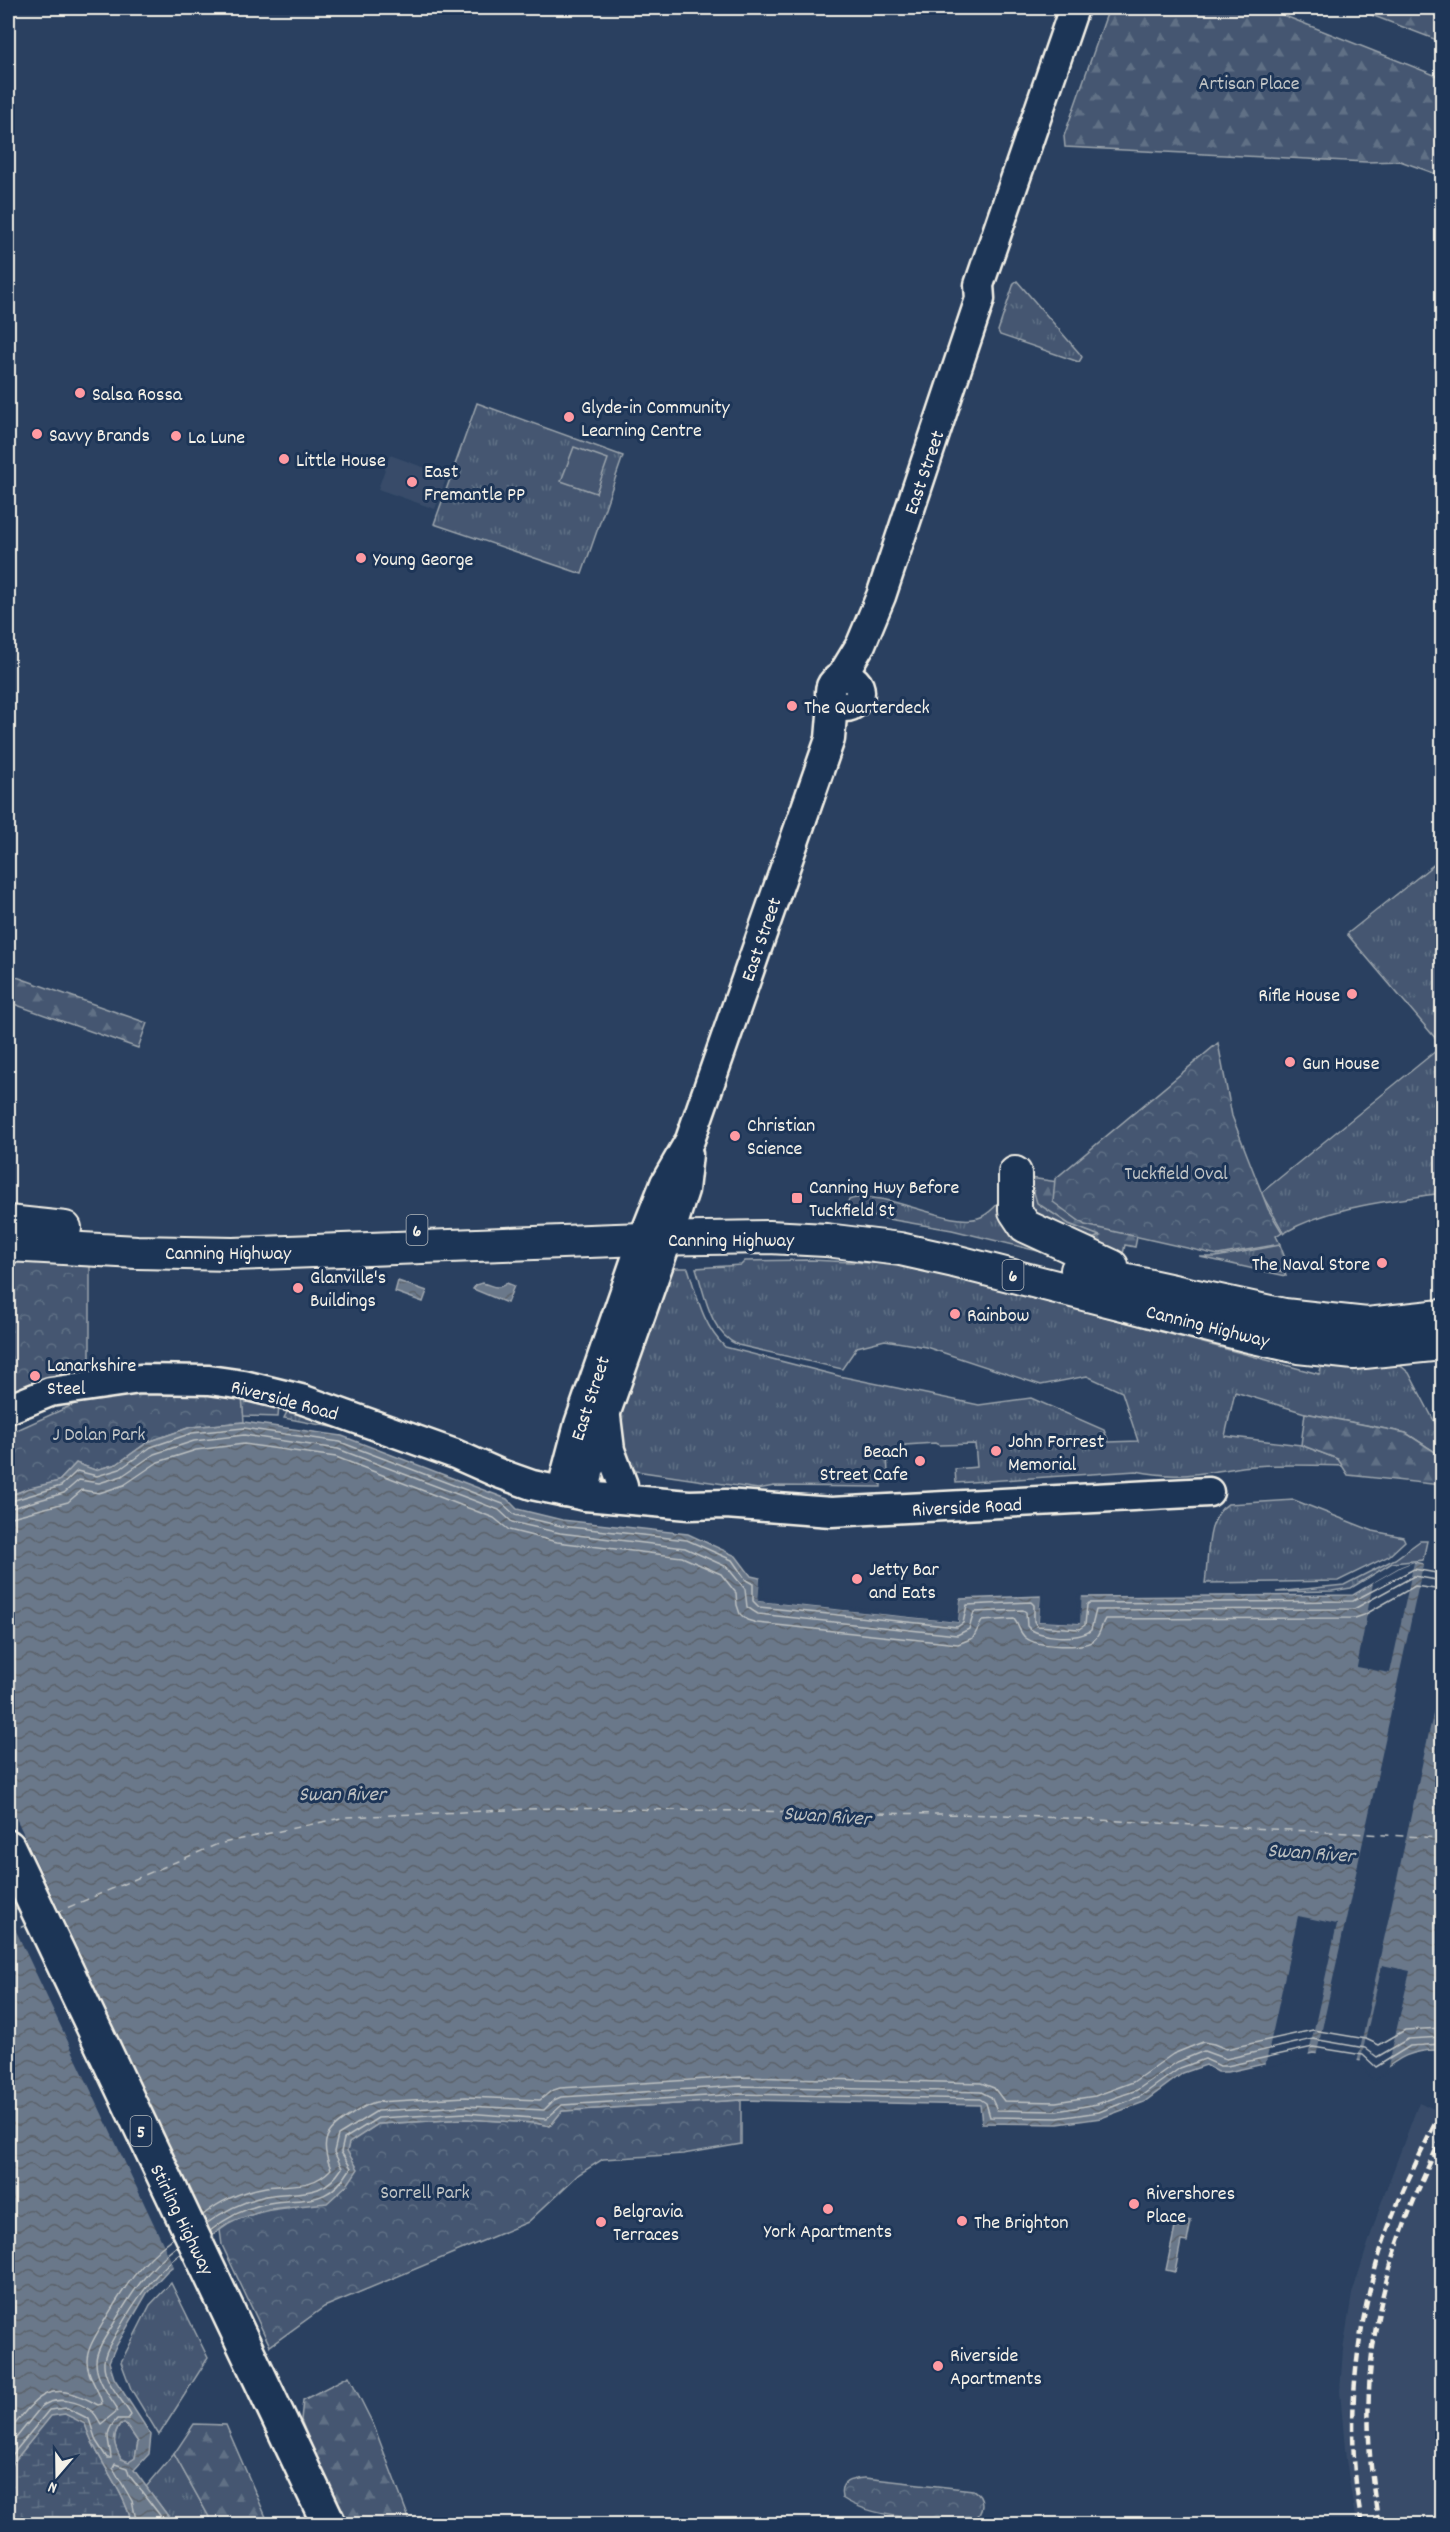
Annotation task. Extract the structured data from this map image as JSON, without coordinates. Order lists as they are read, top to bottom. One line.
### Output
{"streets":{"highway":["5","Stirling Highway"],"main road":["6","Canning Highway"],"street":["East Street","Riverside Road"]},"crossings":[["East Street","Canning Highway"],["East Street","Riverside Road"]],"water":["Swan River"],"parks":["Artisan Place","Tuckfield Oval","J Dolan Park","Sorrell Park"],"places":{"other":["Salsa Rossa","Glyde-in Community Learning Centre","Savvy Brands","La Lune","Little House","East Fremantle PP","Young George","The Quarterdeck","Rifle House","Gun House","Christian Science","The Naval Store","Glanville's Buildings","Rainbow","Lanarkshire Steel","John Forrest Memorial","Beach Street Cafe","Jetty Bar and Eats","Rivershores Place","York Apartments","The Brighton","Belgravia Terraces","Riverside Apartments"],"transit":["Canning Hwy Before Tuckfield St"]},"north":"bottom"}
